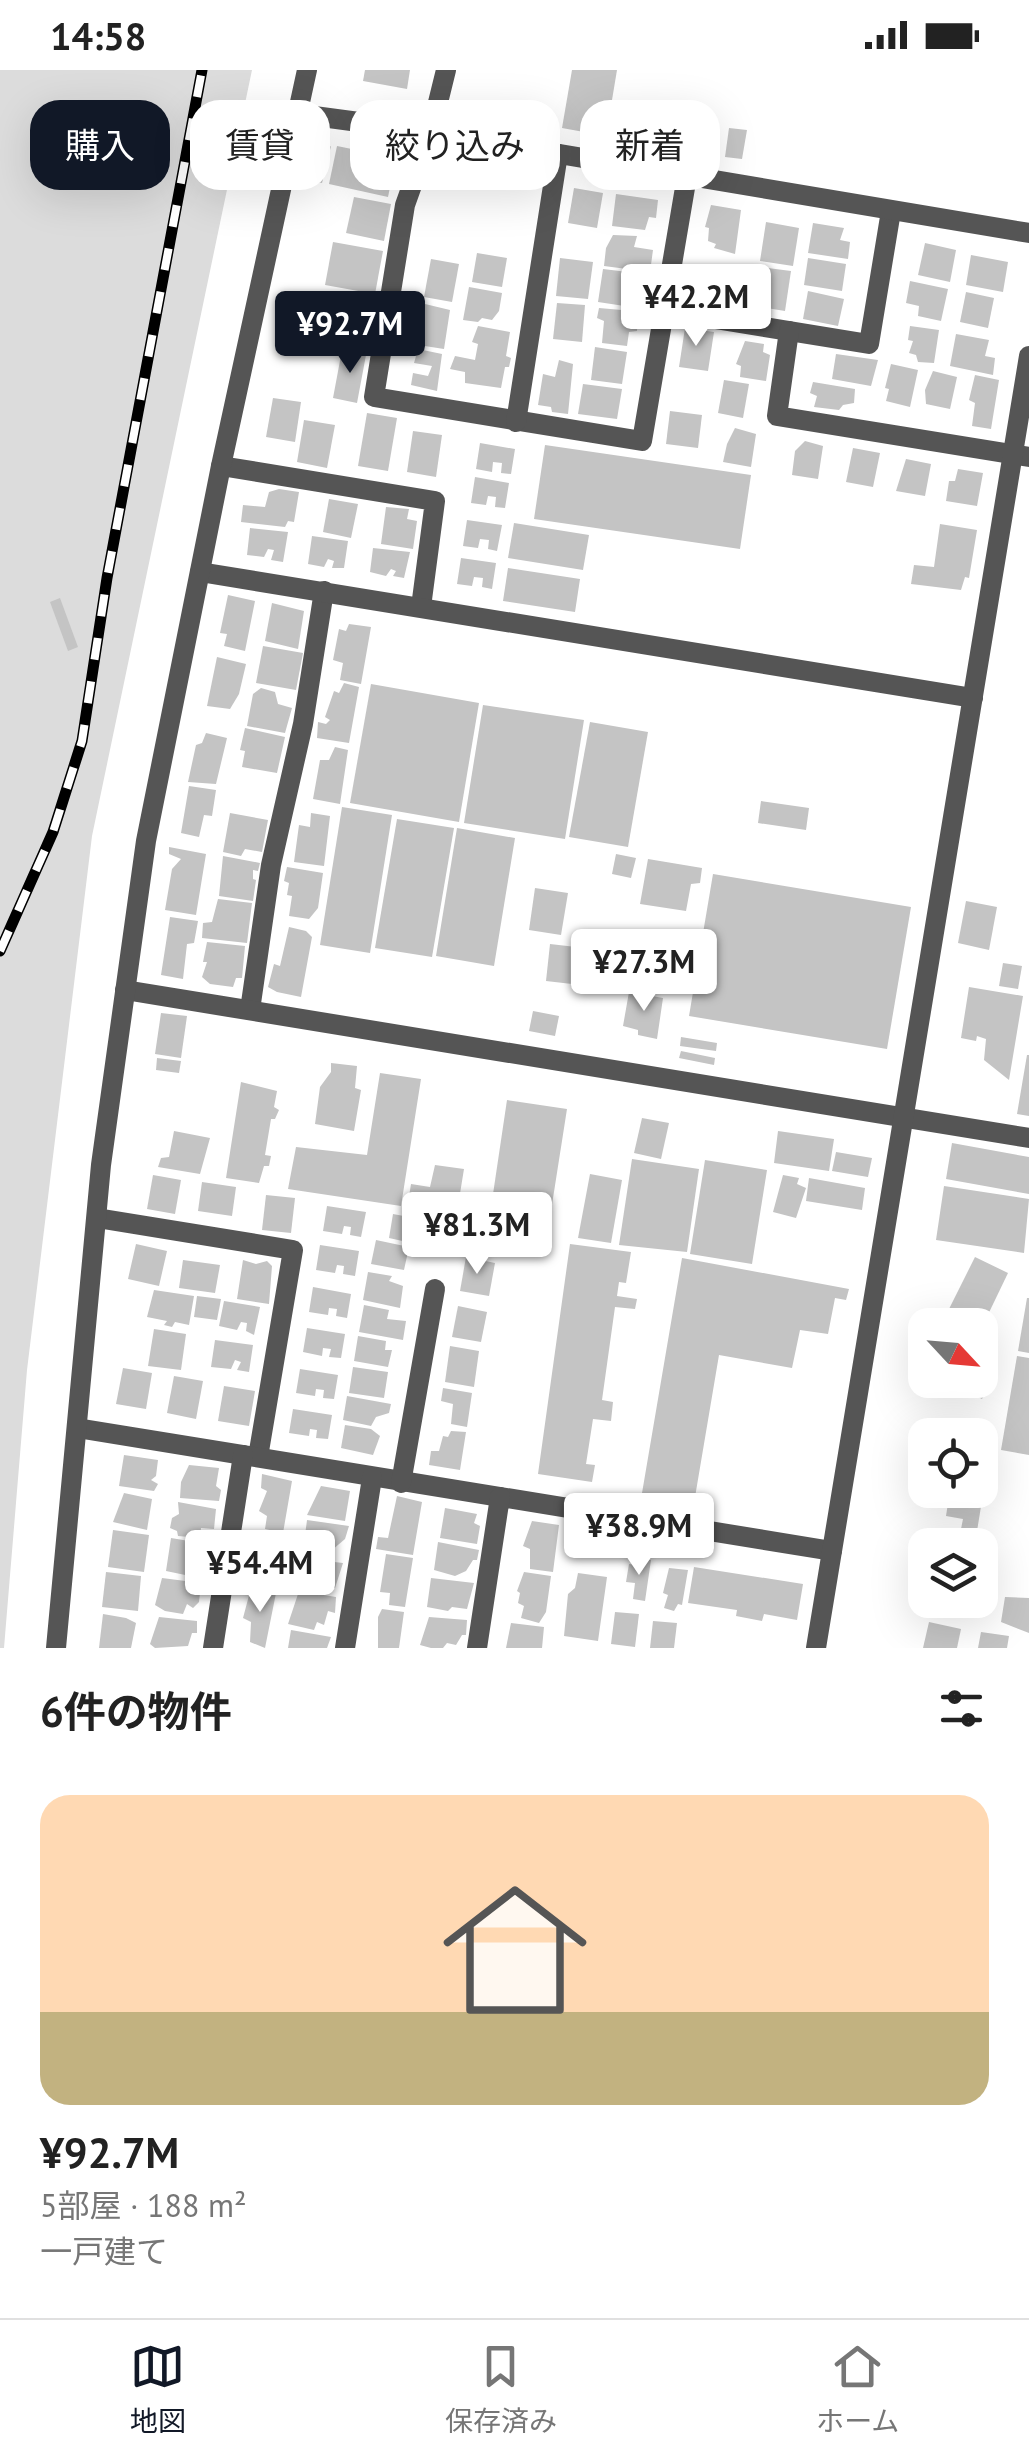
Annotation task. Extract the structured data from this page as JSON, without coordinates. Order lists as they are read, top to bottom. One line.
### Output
{"north":"bottom right","page":{"status":"14:58","chip":["購入","賃貸","絞り込み","新着"],"price":["¥42.2M","¥92.7M","¥27.3M","¥81.3M","¥38.9M","¥54.4M"],"heading":"6件の物件","list":[{"name":"¥92.7M","note":"5部屋 · 188 m² · 一戸建て"}],"tabs":["地図","保存済み","ホーム"]}}
